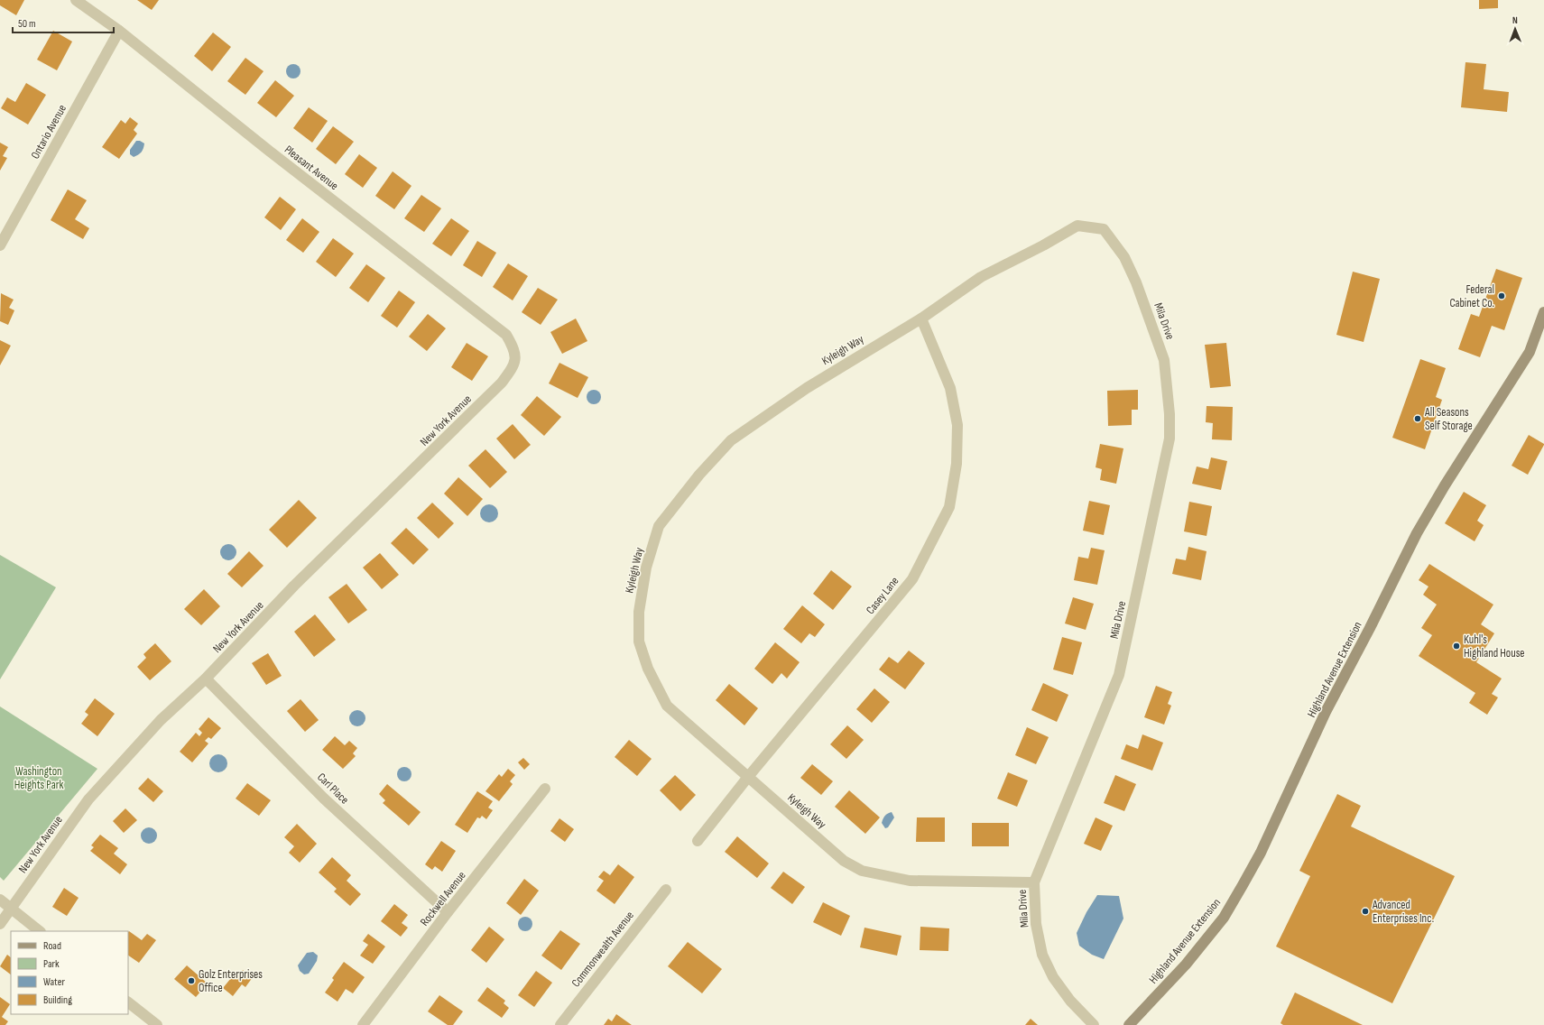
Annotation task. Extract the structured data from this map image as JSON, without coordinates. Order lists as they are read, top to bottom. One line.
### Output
{"streets":{"street":["Ontario Avenue","Pleasant Avenue","Mila Drive","Kyleigh Way","New York Avenue","Casey Lane","Highland Avenue Extension","Carl Place","Rockwell Avenue","Commonwealth Avenue"]},"crossings":[["Ontario Avenue","Pleasant Avenue"],["Pleasant Avenue","New York Avenue"],["Mila Drive","Kyleigh Way"],["Kyleigh Way","Casey Lane"],["New York Avenue","Carl Place"],["Carl Place","Rockwell Avenue"]],"parks":["Washington Heights Park"],"places":["Federal Cabinet Co.","All Seasons Self Storage","Kuhl's Highland House","Advanced Enterprises Inc.","Golz Enterprises Office"],"legend":["Road","Park","Water","Building"],"scale_bar":"50 m","north":"top"}
